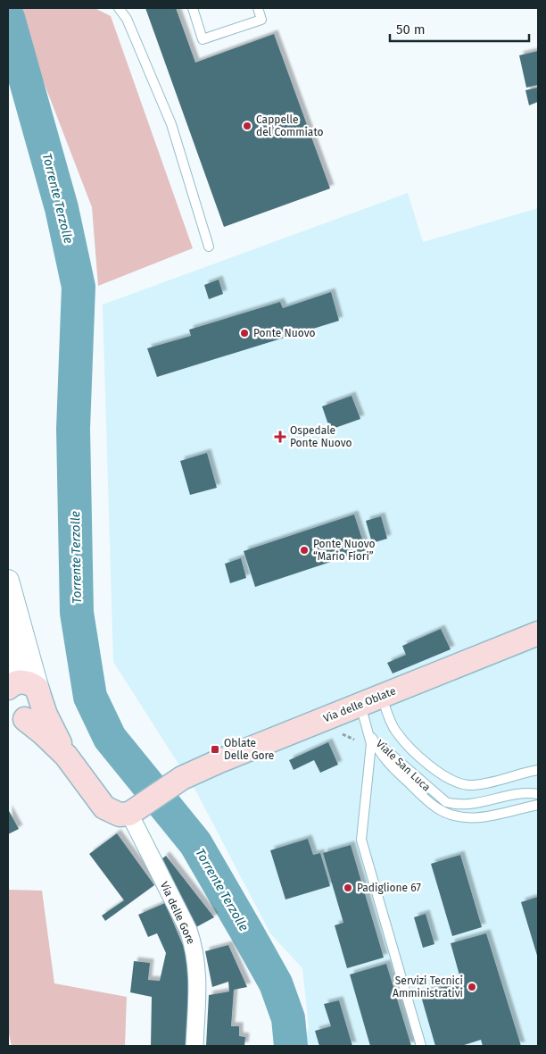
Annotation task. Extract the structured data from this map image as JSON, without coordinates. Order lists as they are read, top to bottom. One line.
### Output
{"streets":{"main road":["Via delle Oblate"],"street":["Via delle Gore"],"lane":["Viale San Luca"]},"crossings":[["Via delle Oblate","Viale San Luca"],["Via delle Oblate","Via delle Gore"]],"water":["Torrente Terzolle"],"places":{"other":["Cappelle del Commiato","Ponte Nuovo","Ponte Nuovo “Mario Fiori”","Padiglione 67","Servizi Tecnici Amministrativi"],"health":["Ospedale Ponte Nuovo"],"transit":["Oblate Delle Gore"]},"scale_bar":"50 m"}
